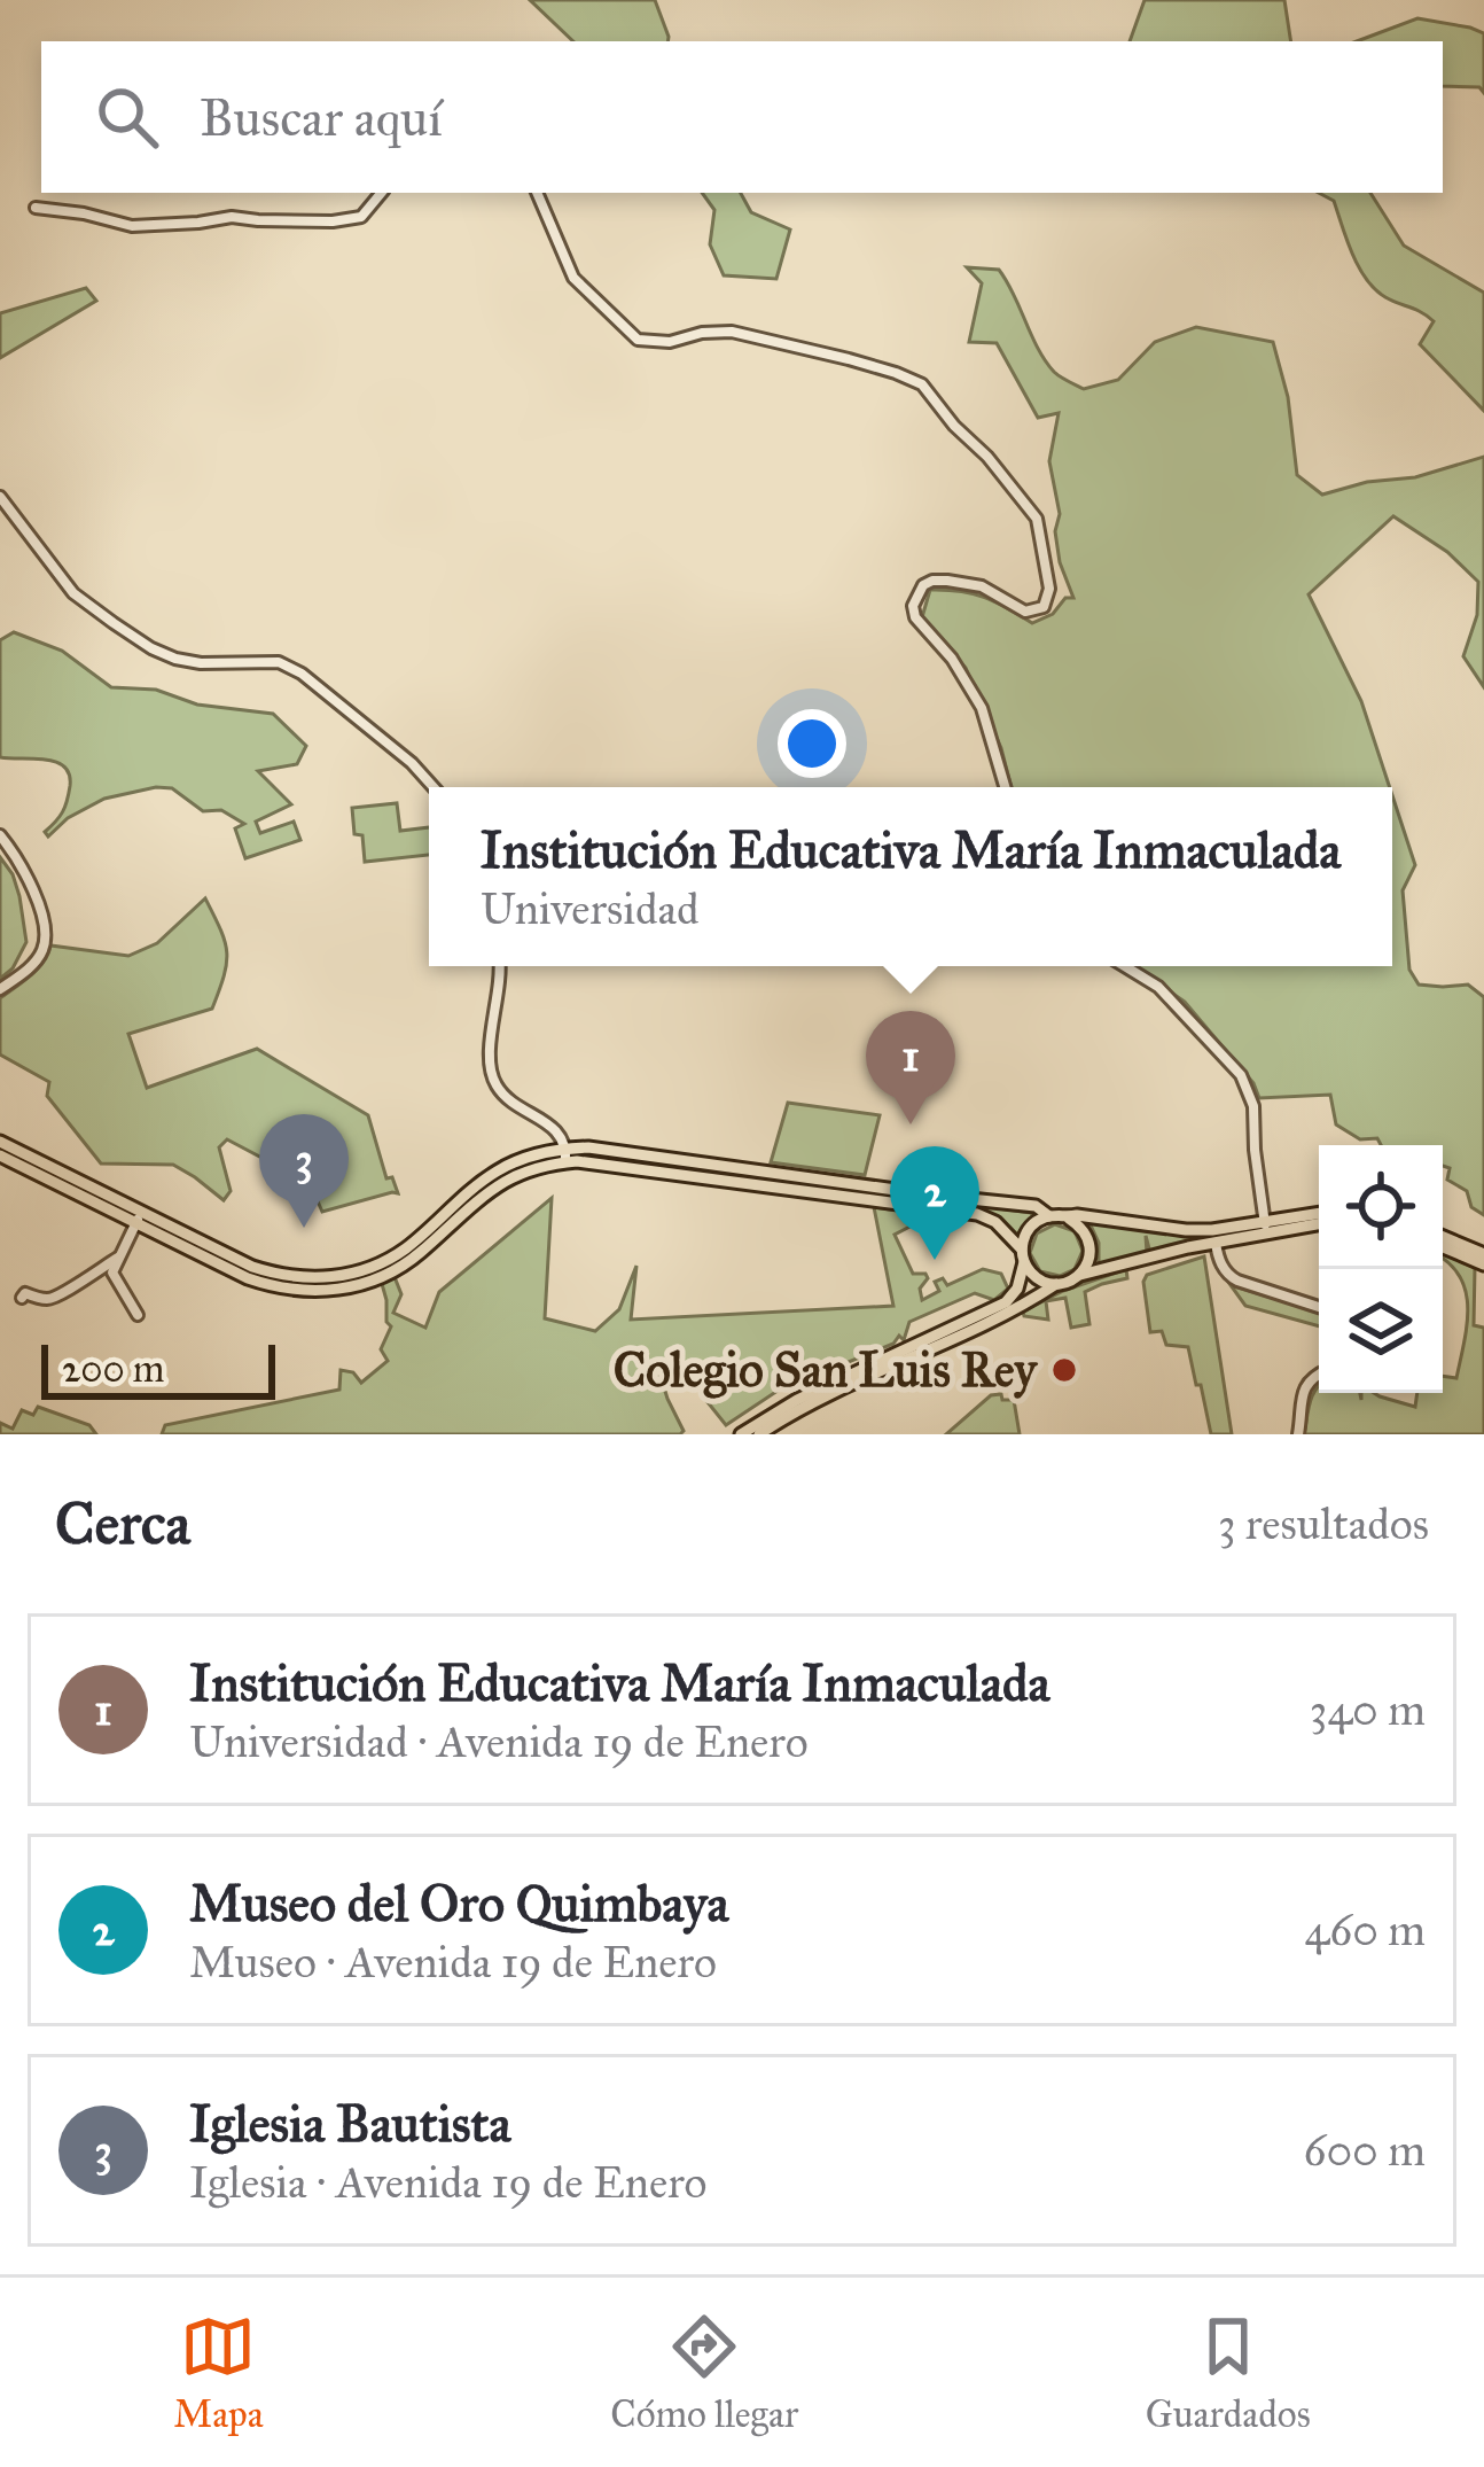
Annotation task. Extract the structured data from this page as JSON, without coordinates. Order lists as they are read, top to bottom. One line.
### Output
{"places":["Colegio San Luis Rey"],"scale_bar":"200 m","page":{"search":"Buscar aquí","popup":["Institución Educativa María Inmaculada","Universidad"],"pins":["1","3","2"],"scale":"200 m","heading":["Cerca","3 resultados"],"list":[{"mark":"1","name":"Institución Educativa María Inmaculada","note":"Universidad · Avenida 19 de Enero","value":"340 m"},{"mark":"2","name":"Museo del Oro Quimbaya","note":"Museo · Avenida 19 de Enero","value":"460 m"},{"mark":"3","name":"Iglesia Bautista","note":"Iglesia · Avenida 19 de Enero","value":"600 m"}],"nav":["Mapa","Cómo llegar","Guardados"]}}
